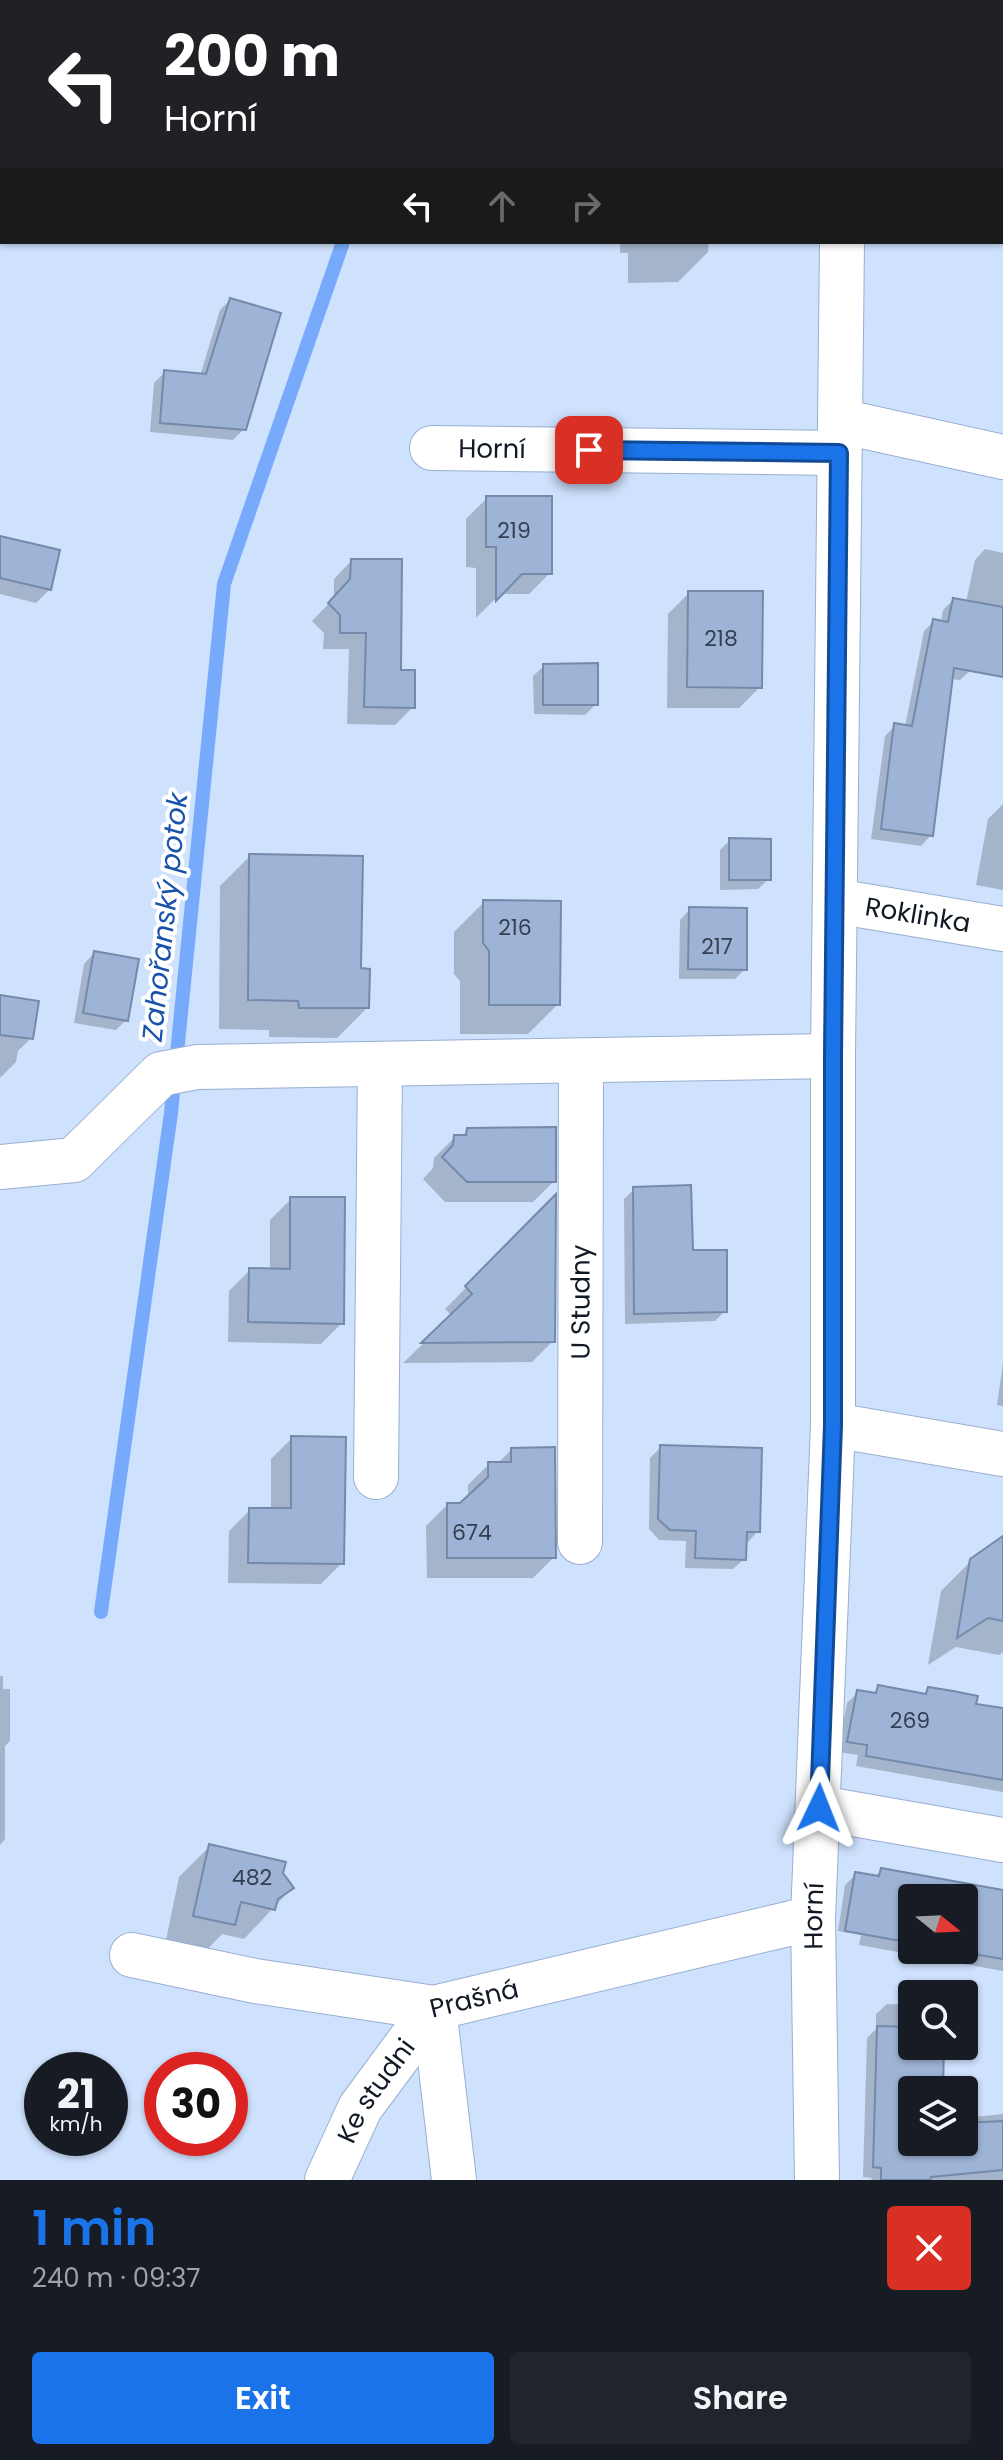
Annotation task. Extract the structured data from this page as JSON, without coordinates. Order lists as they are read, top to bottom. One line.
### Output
{"streets":{"street":["Horní","Roklinka","U Studny","Prašná","Ke studni"]},"crossings":[["Horní","Roklinka"],["Horní","Prašná"],["Prašná","Ke studni"]],"water":["Zahořanský potok"],"house_numbers":["219","218","216","217","674","269","482"],"north":"right","page":{"turn":["200 m","Horní"],"speed":"21 km/h","limit":"30","heading":["1 min","240 m · 09:37"],"buttons":["Exit","Share"]}}
